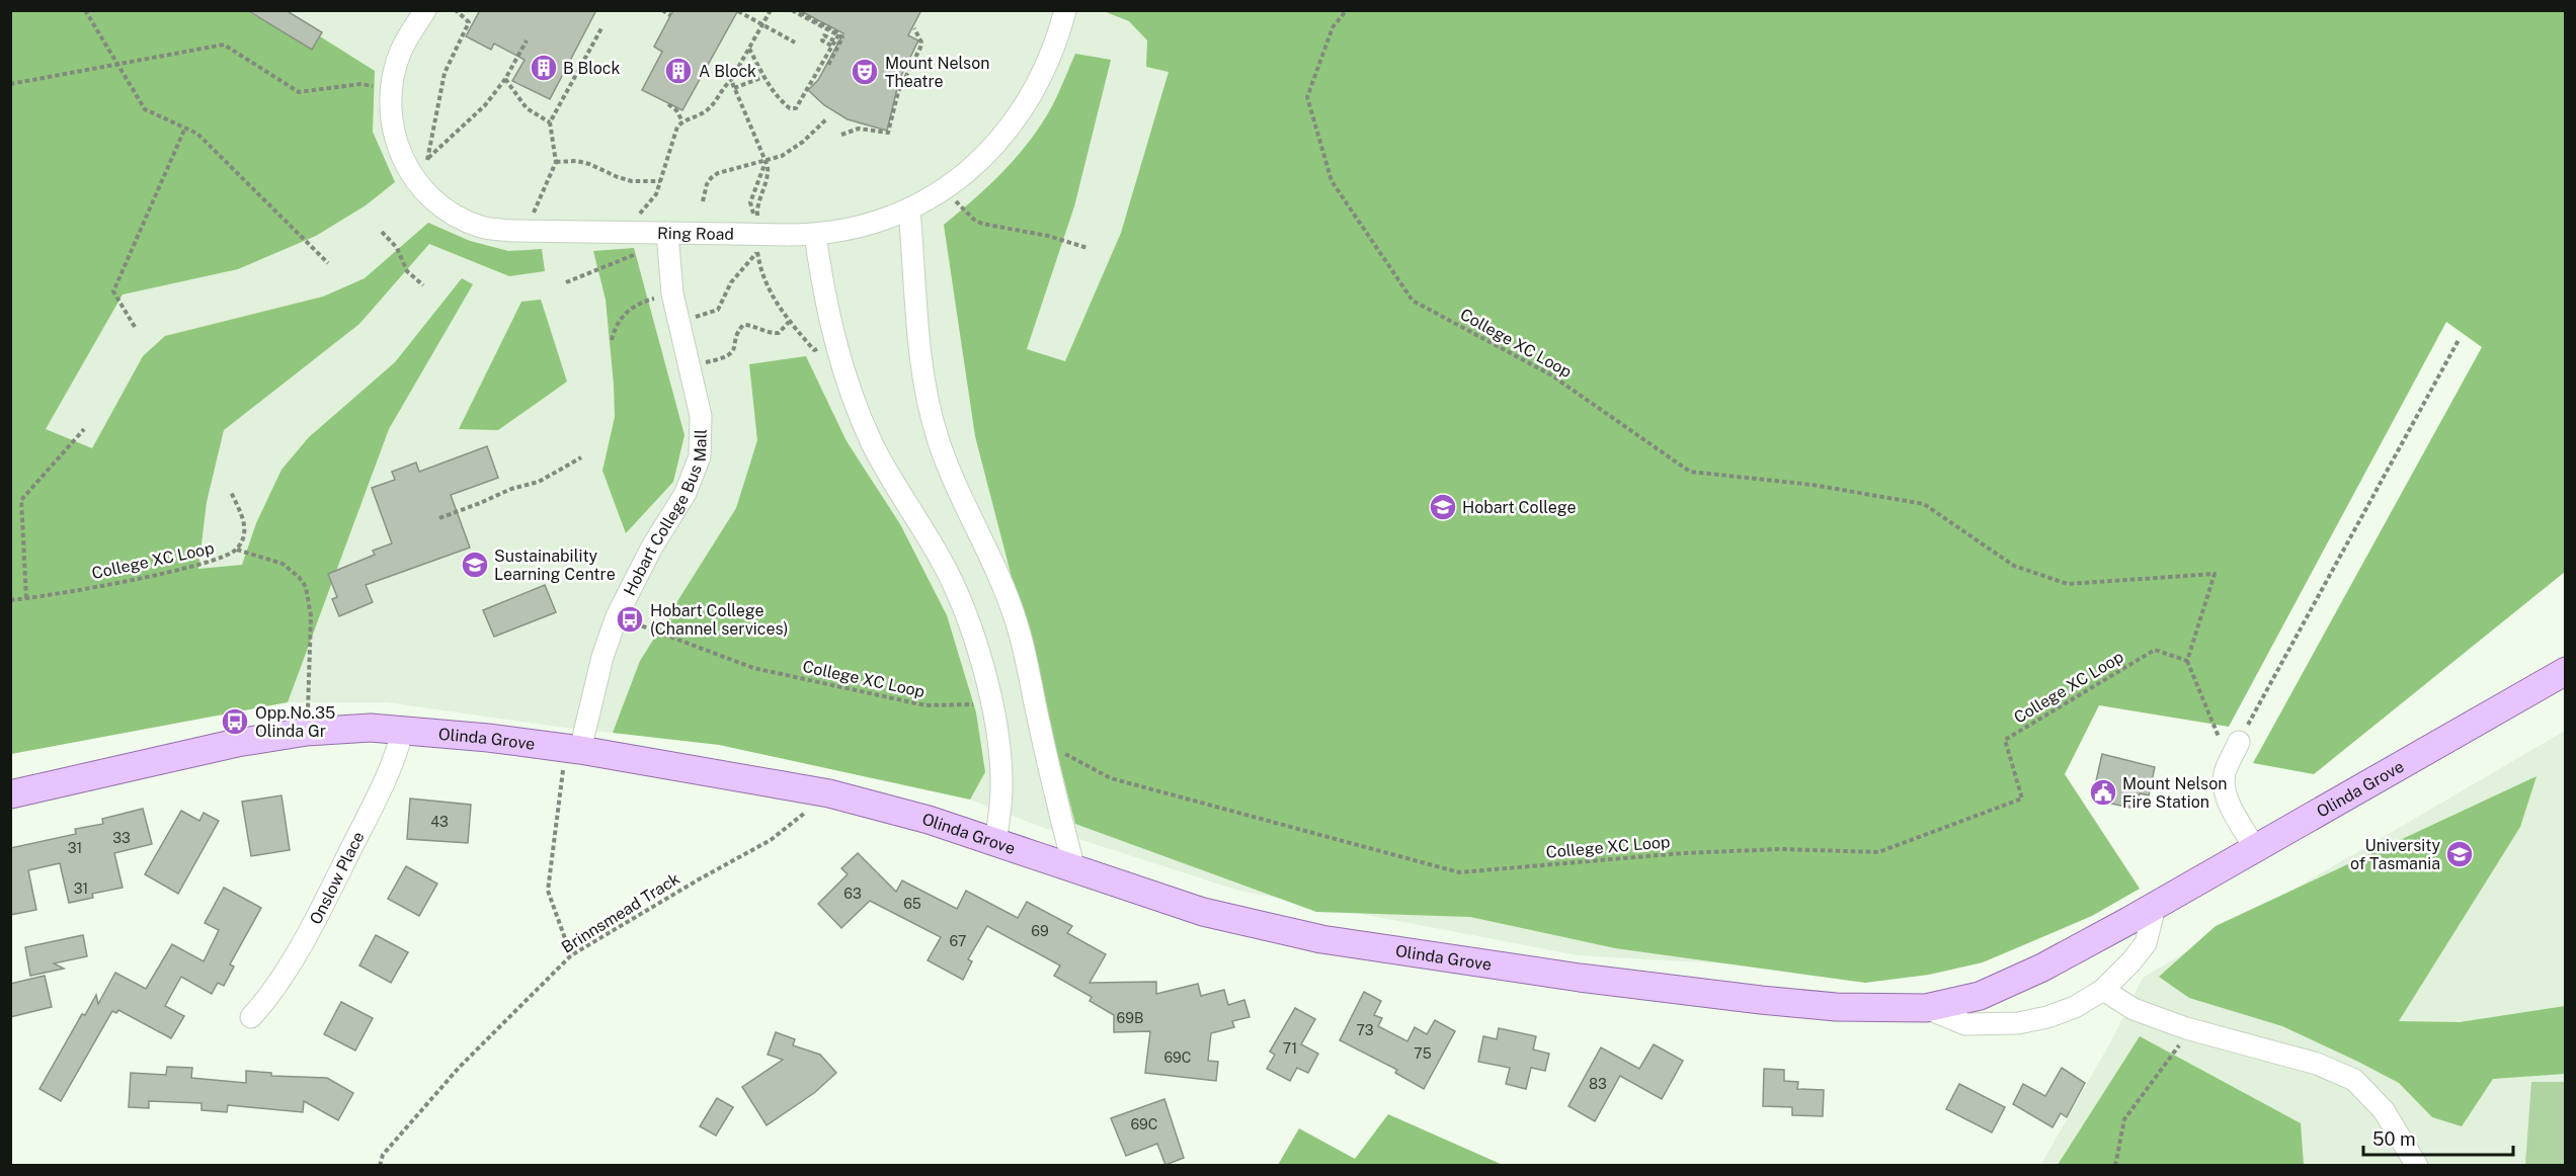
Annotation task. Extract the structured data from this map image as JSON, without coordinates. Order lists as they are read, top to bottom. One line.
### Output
{"streets":{"main road":["Olinda Grove"],"street":["Ring Road","Hobart College Bus Mall","Onslow Place"],"path":["College XC Loop","Brinnsmead Track"]},"crossings":[["Ring Road","Hobart College Bus Mall"],["College XC Loop","Hobart College Bus Mall"],["Hobart College Bus Mall","Olinda Grove"],["Olinda Grove","Onslow Place"],["Olinda Grove","Brinnsmead Track"]],"places":{"building":["B Block","A Block"],"theatre":["Mount Nelson Theatre"],"school or university":["Hobart College","Sustainability Learning Centre","University of Tasmania"],"bus stop":["Hobart College (Channel services)","Opp.No.35 Olinda Gr"],"public building":["Mount Nelson Fire Station"]},"house_numbers":["43","33","31","31","63","65","69","67","69B","73","71","75","69C","83","69C"],"scale_bar":"50 m"}
